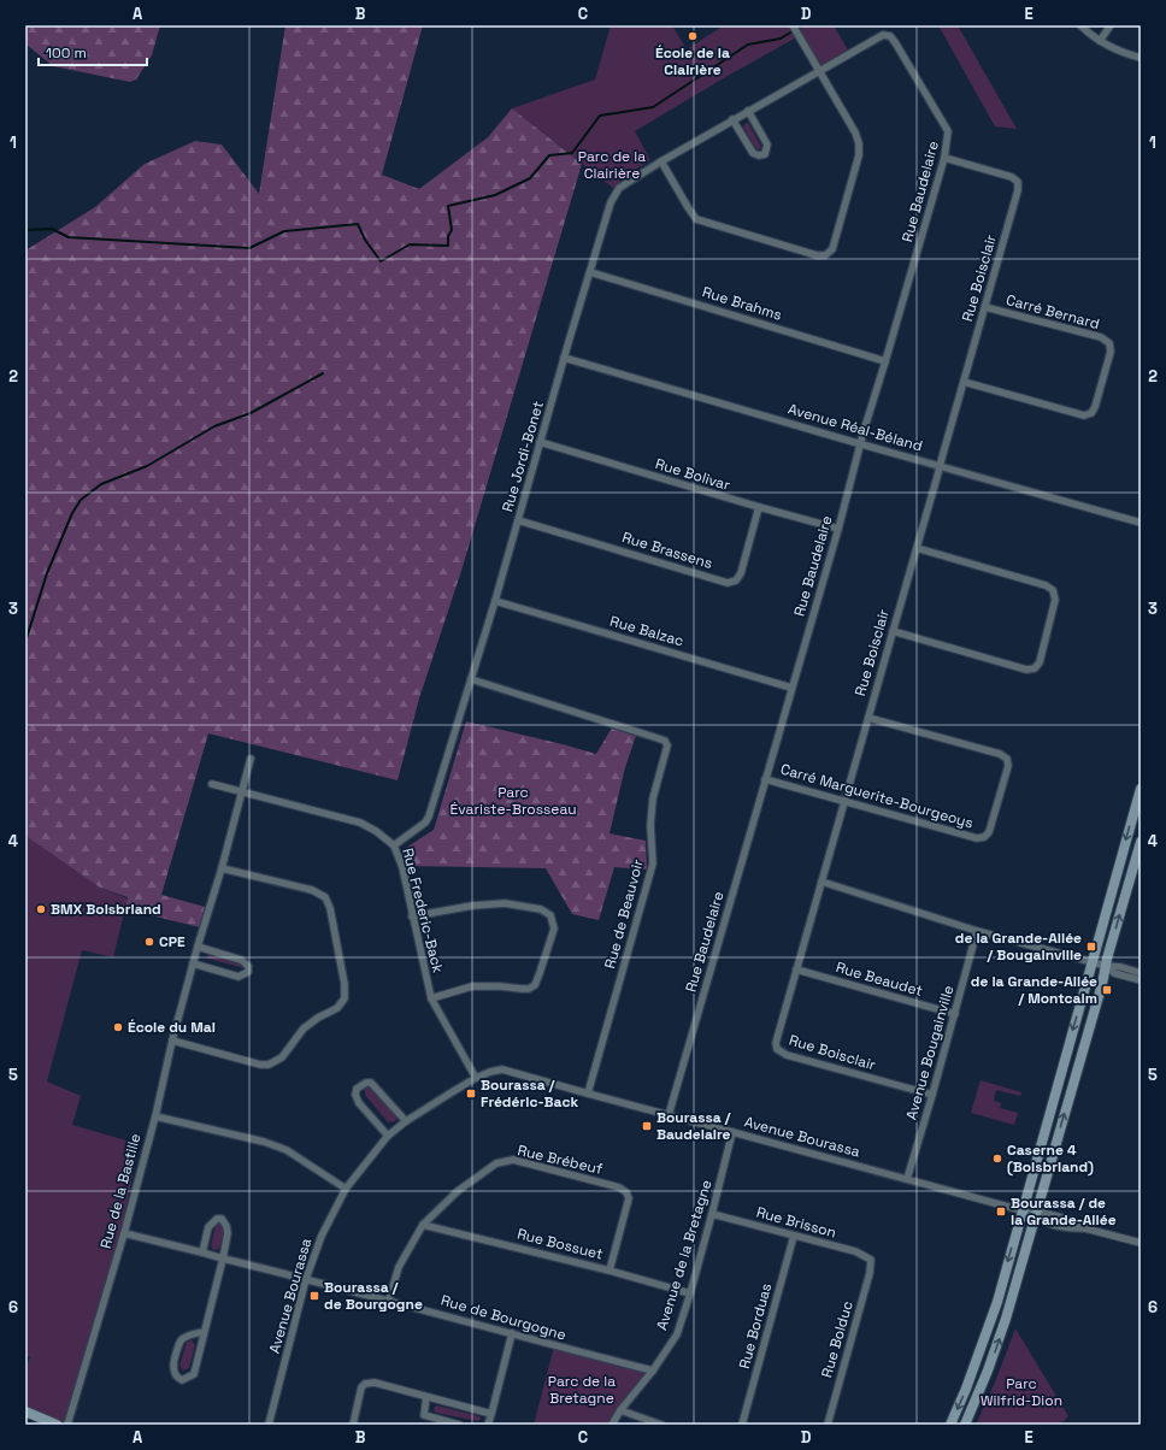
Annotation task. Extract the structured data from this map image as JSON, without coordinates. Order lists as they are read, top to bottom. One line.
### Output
{"streets":{"street":["Rue Baudelaire","Rue Boisclair","Rue Brahms","Carré Bernard","Avenue Réal-Béland","Rue Jordi-Bonet","Rue Bolivar","Rue Brassens","Rue Balzac","Carré Marguerite-Bourgeoys","Rue Frederic-Back","Rue de Beauvoir","Rue Beaudet","Avenue Bougainville","Avenue Bourassa","Rue Brébeuf","Rue de la Bastille","Rue Brisson","Rue Bossuet","Avenue de la Bretagne","Rue de Bourgogne","Rue Borduas","Rue Bolduc"]},"crossings":[["Rue Baudelaire","Rue Boisclair"],["Rue Baudelaire","Rue Brahms"],["Rue Baudelaire","Avenue Réal-Béland"],["Rue Baudelaire","Rue Jordi-Bonet"],["Rue Baudelaire","Rue Bolivar"],["Rue Baudelaire","Rue Balzac"],["Rue Baudelaire","Carré Marguerite-Bourgeoys"],["Rue Baudelaire","Avenue Bourassa"],["Rue Boisclair","Carré Bernard"],["Rue Boisclair","Avenue Réal-Béland"],["Rue Boisclair","Carré Marguerite-Bourgeoys"],["Rue Boisclair","Rue Beaudet"],["Rue Boisclair","Avenue Bougainville"],["Rue Brahms","Rue Jordi-Bonet"],["Avenue Réal-Béland","Rue Jordi-Bonet"],["Rue Jordi-Bonet","Rue Bolivar"],["Rue Jordi-Bonet","Rue Brassens"],["Rue Jordi-Bonet","Rue Balzac"],["Rue Jordi-Bonet","Rue Frederic-Back"],["Rue Jordi-Bonet","Rue de Beauvoir"],["Rue Bolivar","Rue Brassens"],["Rue Frederic-Back","Avenue Bourassa"],["Rue Frederic-Back","Rue de la Bastille"],["Rue de Beauvoir","Avenue Bourassa"],["Rue Beaudet","Avenue Bougainville"],["Avenue Bougainville","Avenue Bourassa"],["Avenue Bourassa","Avenue de la Bretagne"],["Avenue Bourassa","Rue de Bourgogne"],["Rue Brébeuf","Rue Bossuet"],["Rue Brébeuf","Rue de Bourgogne"],["Rue de la Bastille","Rue de Bourgogne"],["Rue Brisson","Avenue de la Bretagne"],["Rue Brisson","Rue Borduas"],["Rue Brisson","Rue Bolduc"],["Rue Bossuet","Avenue de la Bretagne"],["Avenue de la Bretagne","Rue de Bourgogne"]],"parks":["Parc de la Clairière","Parc Évariste-Brosseau","Parc de la Bretagne","Parc Wilfrid-Dion"],"places":{"other":["École de la Clairière","BMX Boisbriand","CPE","École du Mai","Caserne 4 (Boisbriand)"],"transit":["de la Grande-Allée / Bougainville","de la Grande-Allée / Montcalm","Bourassa / Frédéric-Back","Bourassa / Baudelaire","Bourassa / de la Grande-Allée","Bourassa / de Bourgogne"]},"scale_bar":"100 m","grid":{"columns":["A","B","C","D","E"],"rows":["1","2","3","4","5","6"]}}
